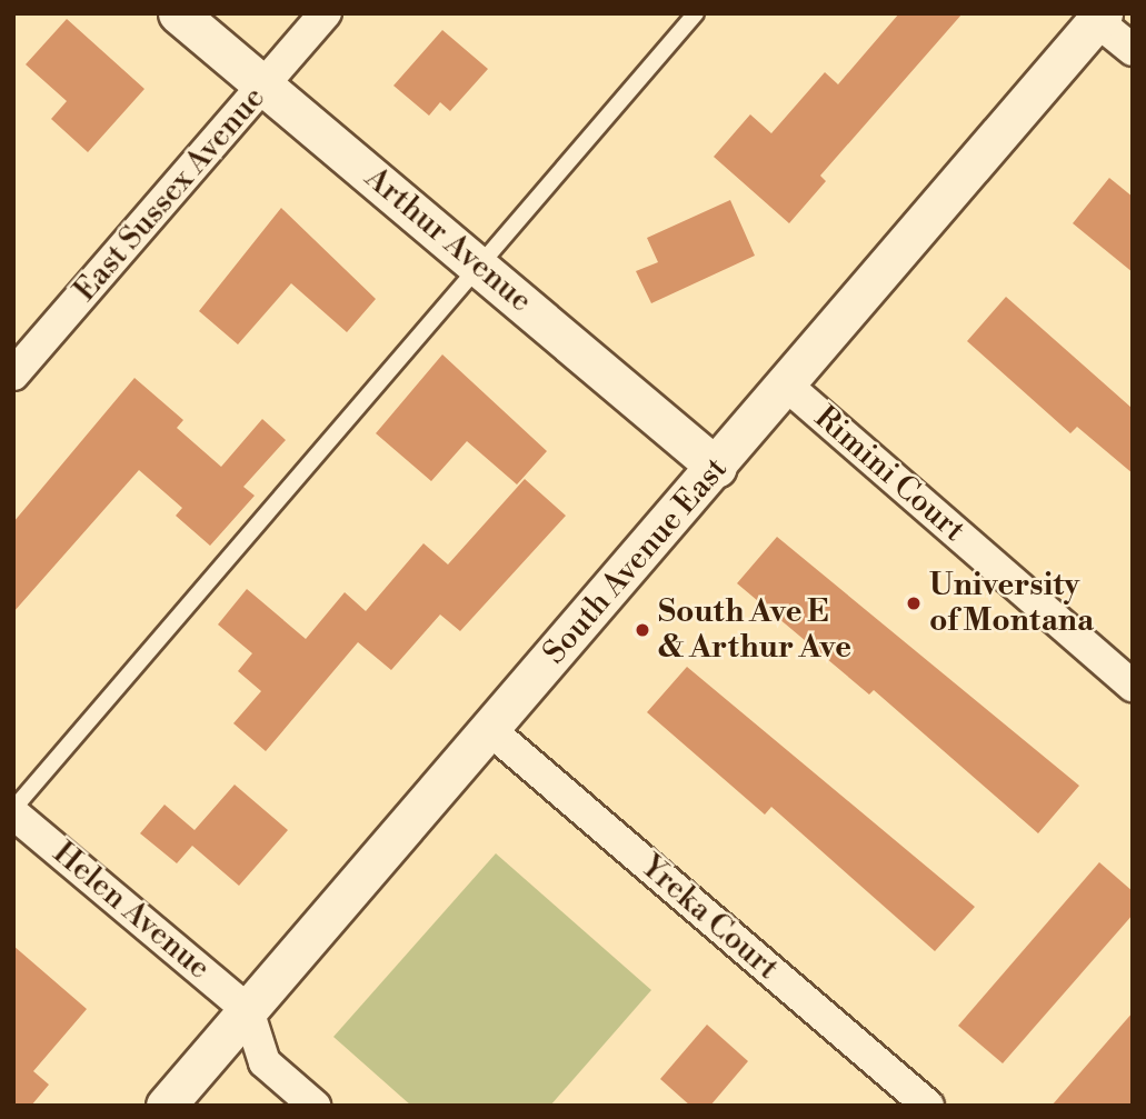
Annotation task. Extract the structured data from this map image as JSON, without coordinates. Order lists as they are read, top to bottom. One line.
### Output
{"streets":{"street":["East Sussex Avenue","Arthur Avenue","Rimini Court","South Avenue East","Helen Avenue","Yreka Court"]},"crossings":[["East Sussex Avenue","Arthur Avenue"],["Arthur Avenue","South Avenue East"],["Rimini Court","South Avenue East"],["South Avenue East","Helen Avenue"],["South Avenue East","Yreka Court"]],"places":["University of Montana","South Ave E & Arthur Ave"]}
